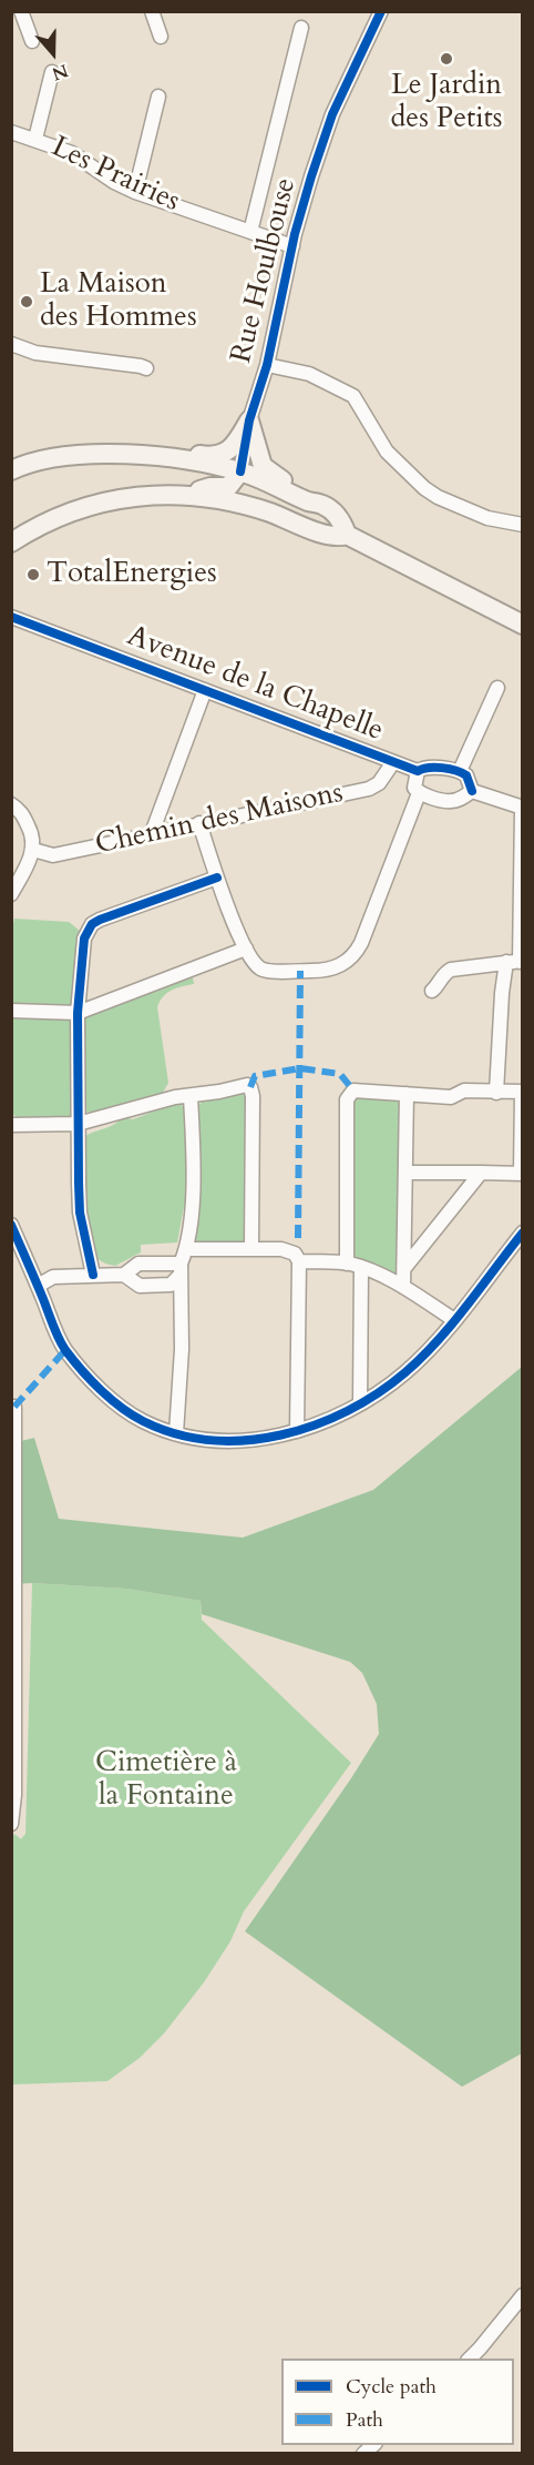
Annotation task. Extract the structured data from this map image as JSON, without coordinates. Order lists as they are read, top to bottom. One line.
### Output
{"streets":{"street":["Les Prairies","Rue Houlbouse","Avenue de la Chapelle","Chemin des Maisons"]},"crossings":[["Les Prairies","Rue Houlbouse"],["Avenue de la Chapelle","Chemin des Maisons"]],"parks":["Cimetière à la Fontaine"],"places":["Le Jardin des Petits","La Maison des Hommes","TotalEnergies"],"legend":["Cycle path","Path"],"north":"bottom"}
